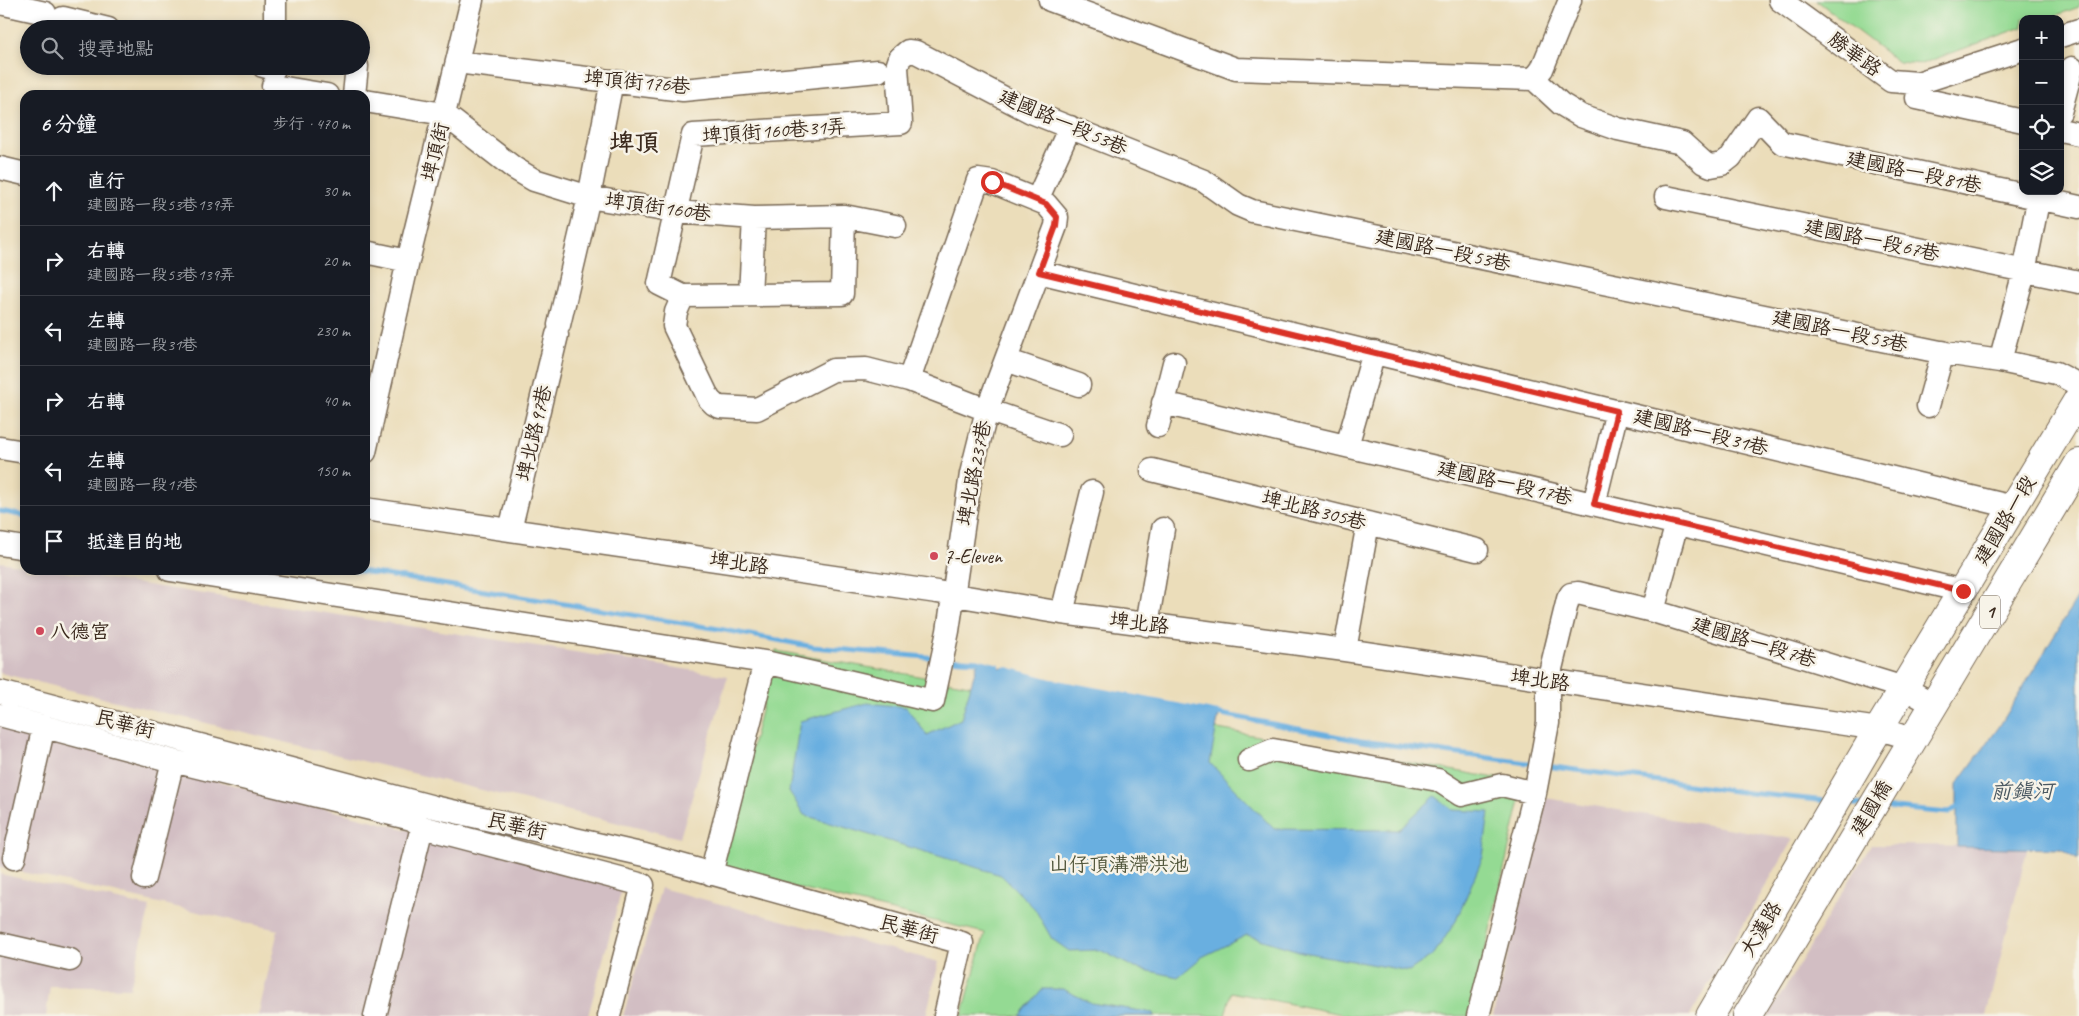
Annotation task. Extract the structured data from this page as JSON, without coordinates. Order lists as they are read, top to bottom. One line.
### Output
{"streets":{"main road":["建國路一段","1","建國橋","大漢路"],"street":["勝華路","埤頂街176巷","建國路一段53巷","埤頂街160巷31弄","埤頂街","建國路一段81巷","埤頂街160巷","建國路一段67巷","建國路一段31巷","埤北路97巷","埤北路237巷","建國路一段17巷","埤北路305巷","埤北路","建國路一段7巷","民華街"]},"crossings":[["埤頂街176巷","埤頂街"],["埤頂街176巷","埤北路97巷"],["建國路一段53巷","埤頂街160巷31弄"],["埤頂街160巷31弄","埤頂街160巷"],["埤頂街","埤頂街160巷"],["埤頂街160巷","埤北路97巷"],["建國路一段31巷","埤北路237巷"],["建國路一段31巷","建國路一段"],["埤北路97巷","埤北路"],["埤北路237巷","埤北路"],["建國路一段17巷","建國路一段"],["建國路一段","埤北路"],["建國路一段","建國路一段7巷"],["建國路一段","建國橋"],["埤北路","建國路一段7巷"],["埤北路","建國橋"],["建國橋","大漢路"]],"districts":["埤頂"],"water":["前鎮河"],"parks":["山仔頂溝滯洪池"],"places":["7-Eleven","八德宮"],"page":{"map_buttons":["+","−"],"search":"搜尋地點","heading":["6 分鐘","步行 · 470 m"],"list":[["直行","建國路一段53巷139弄","30 m"],["右轉","建國路一段53巷139弄","20 m"],["左轉","建國路一段31巷","230 m"],["右轉","40 m"],["左轉","建國路一段17巷","150 m"],"抵達目的地"]}}
